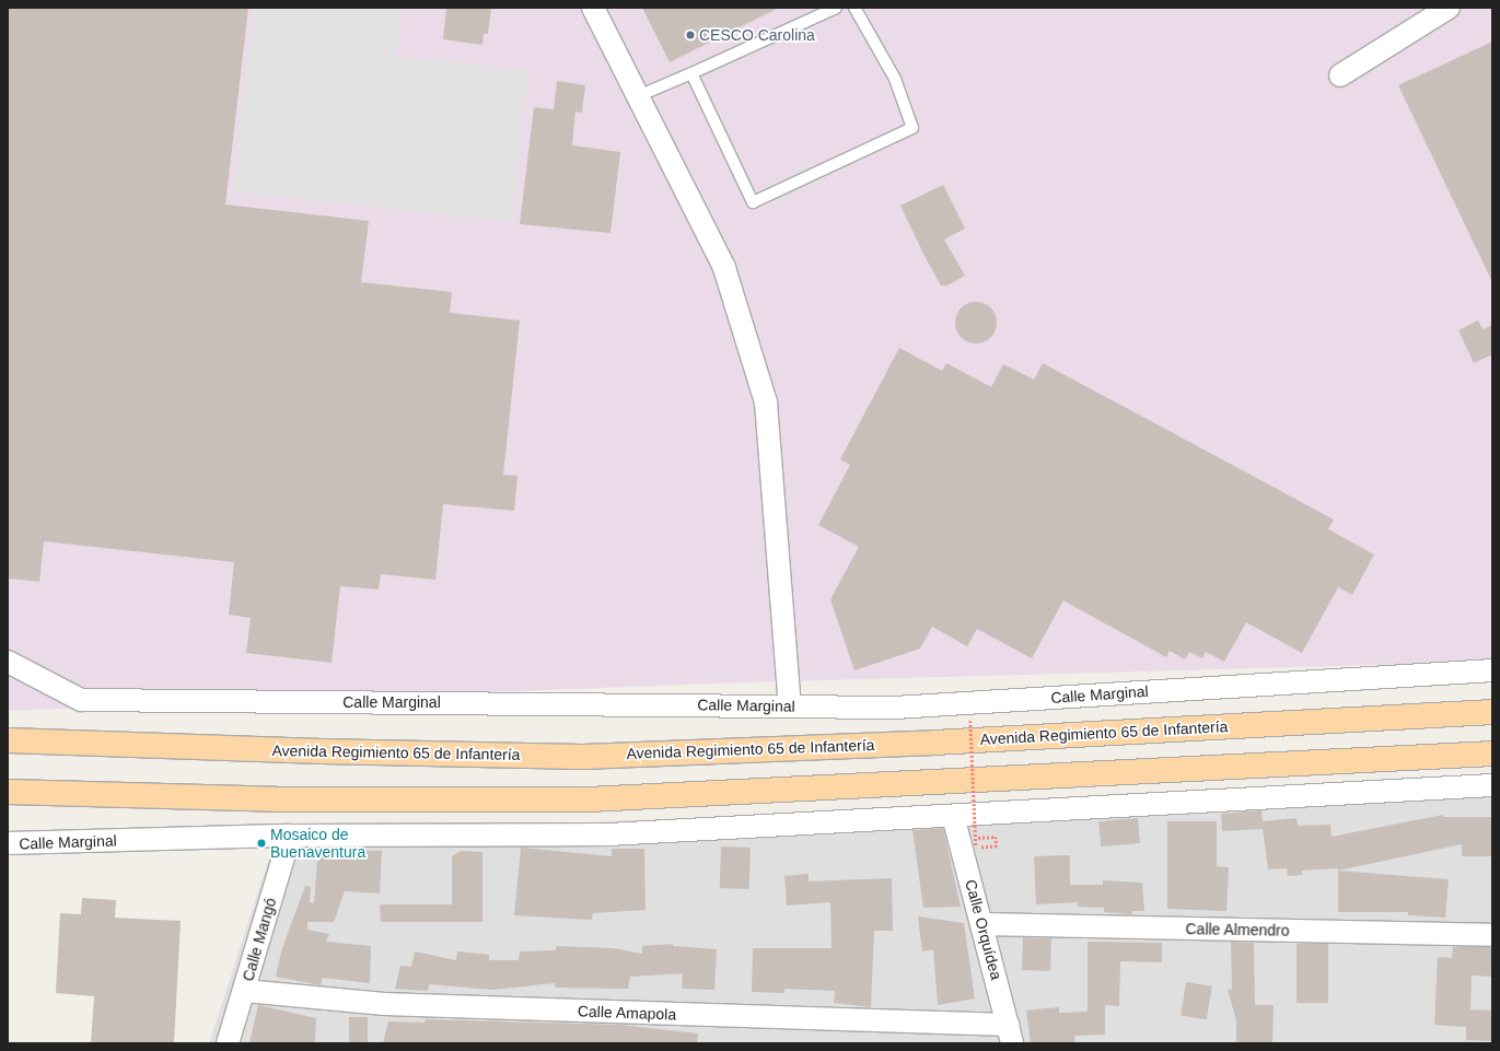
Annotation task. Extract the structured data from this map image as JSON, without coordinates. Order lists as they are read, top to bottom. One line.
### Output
{"streets":{"main road":["Avenida Regimiento 65 de Infantería"],"street":["Calle Marginal","Calle Orquídea","Calle Almendro","Calle Mangó","Calle Amapola"]},"crossings":[["Calle Marginal","Calle Orquídea"],["Calle Marginal","Calle Mangó"],["Calle Orquídea","Calle Almendro"],["Calle Orquídea","Calle Amapola"],["Calle Mangó","Calle Amapola"]],"places":["CESCO Carolina","Mosaico de Buenaventura"]}
